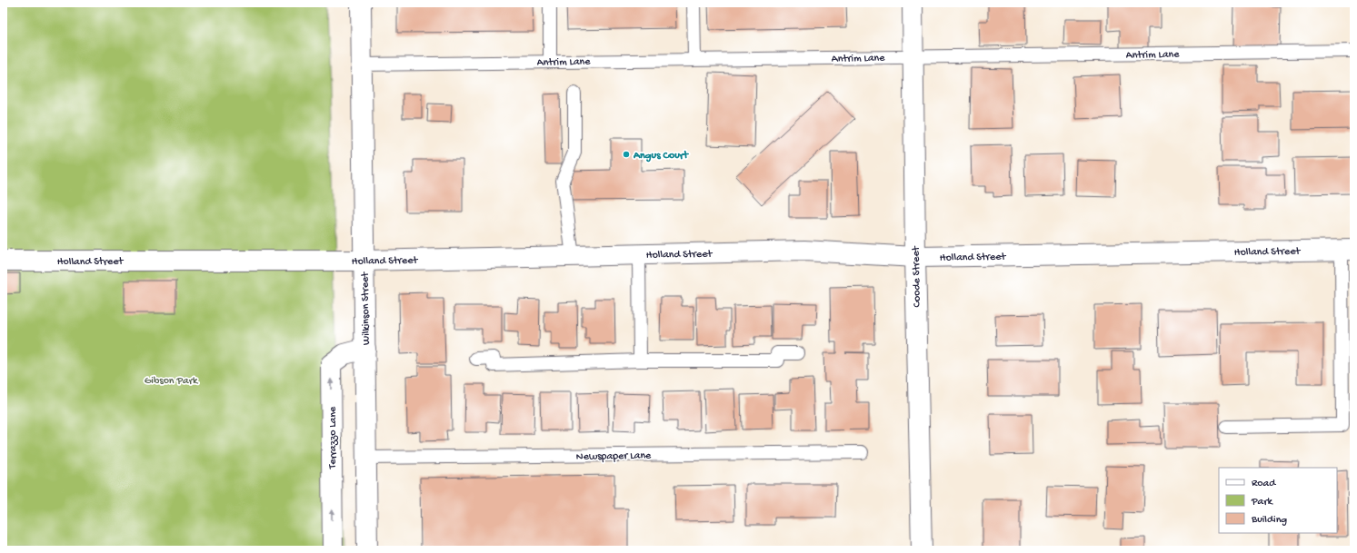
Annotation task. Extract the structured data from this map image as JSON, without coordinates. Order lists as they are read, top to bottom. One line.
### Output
{"streets":{"street":["Holland Street","Coode Street","Wilkinson Street","Terrazzo Lane"],"lane":["Antrim Lane","Newspaper Lane"]},"crossings":[["Antrim Lane","Coode Street"],["Antrim Lane","Wilkinson Street"],["Holland Street","Coode Street"],["Holland Street","Wilkinson Street"],["Wilkinson Street","Terrazzo Lane"],["Wilkinson Street","Newspaper Lane"]],"one_way":["Terrazzo Lane"],"parks":["Gibson Park"],"places":["Angus Court"],"legend":["Road","Park","Building"]}
